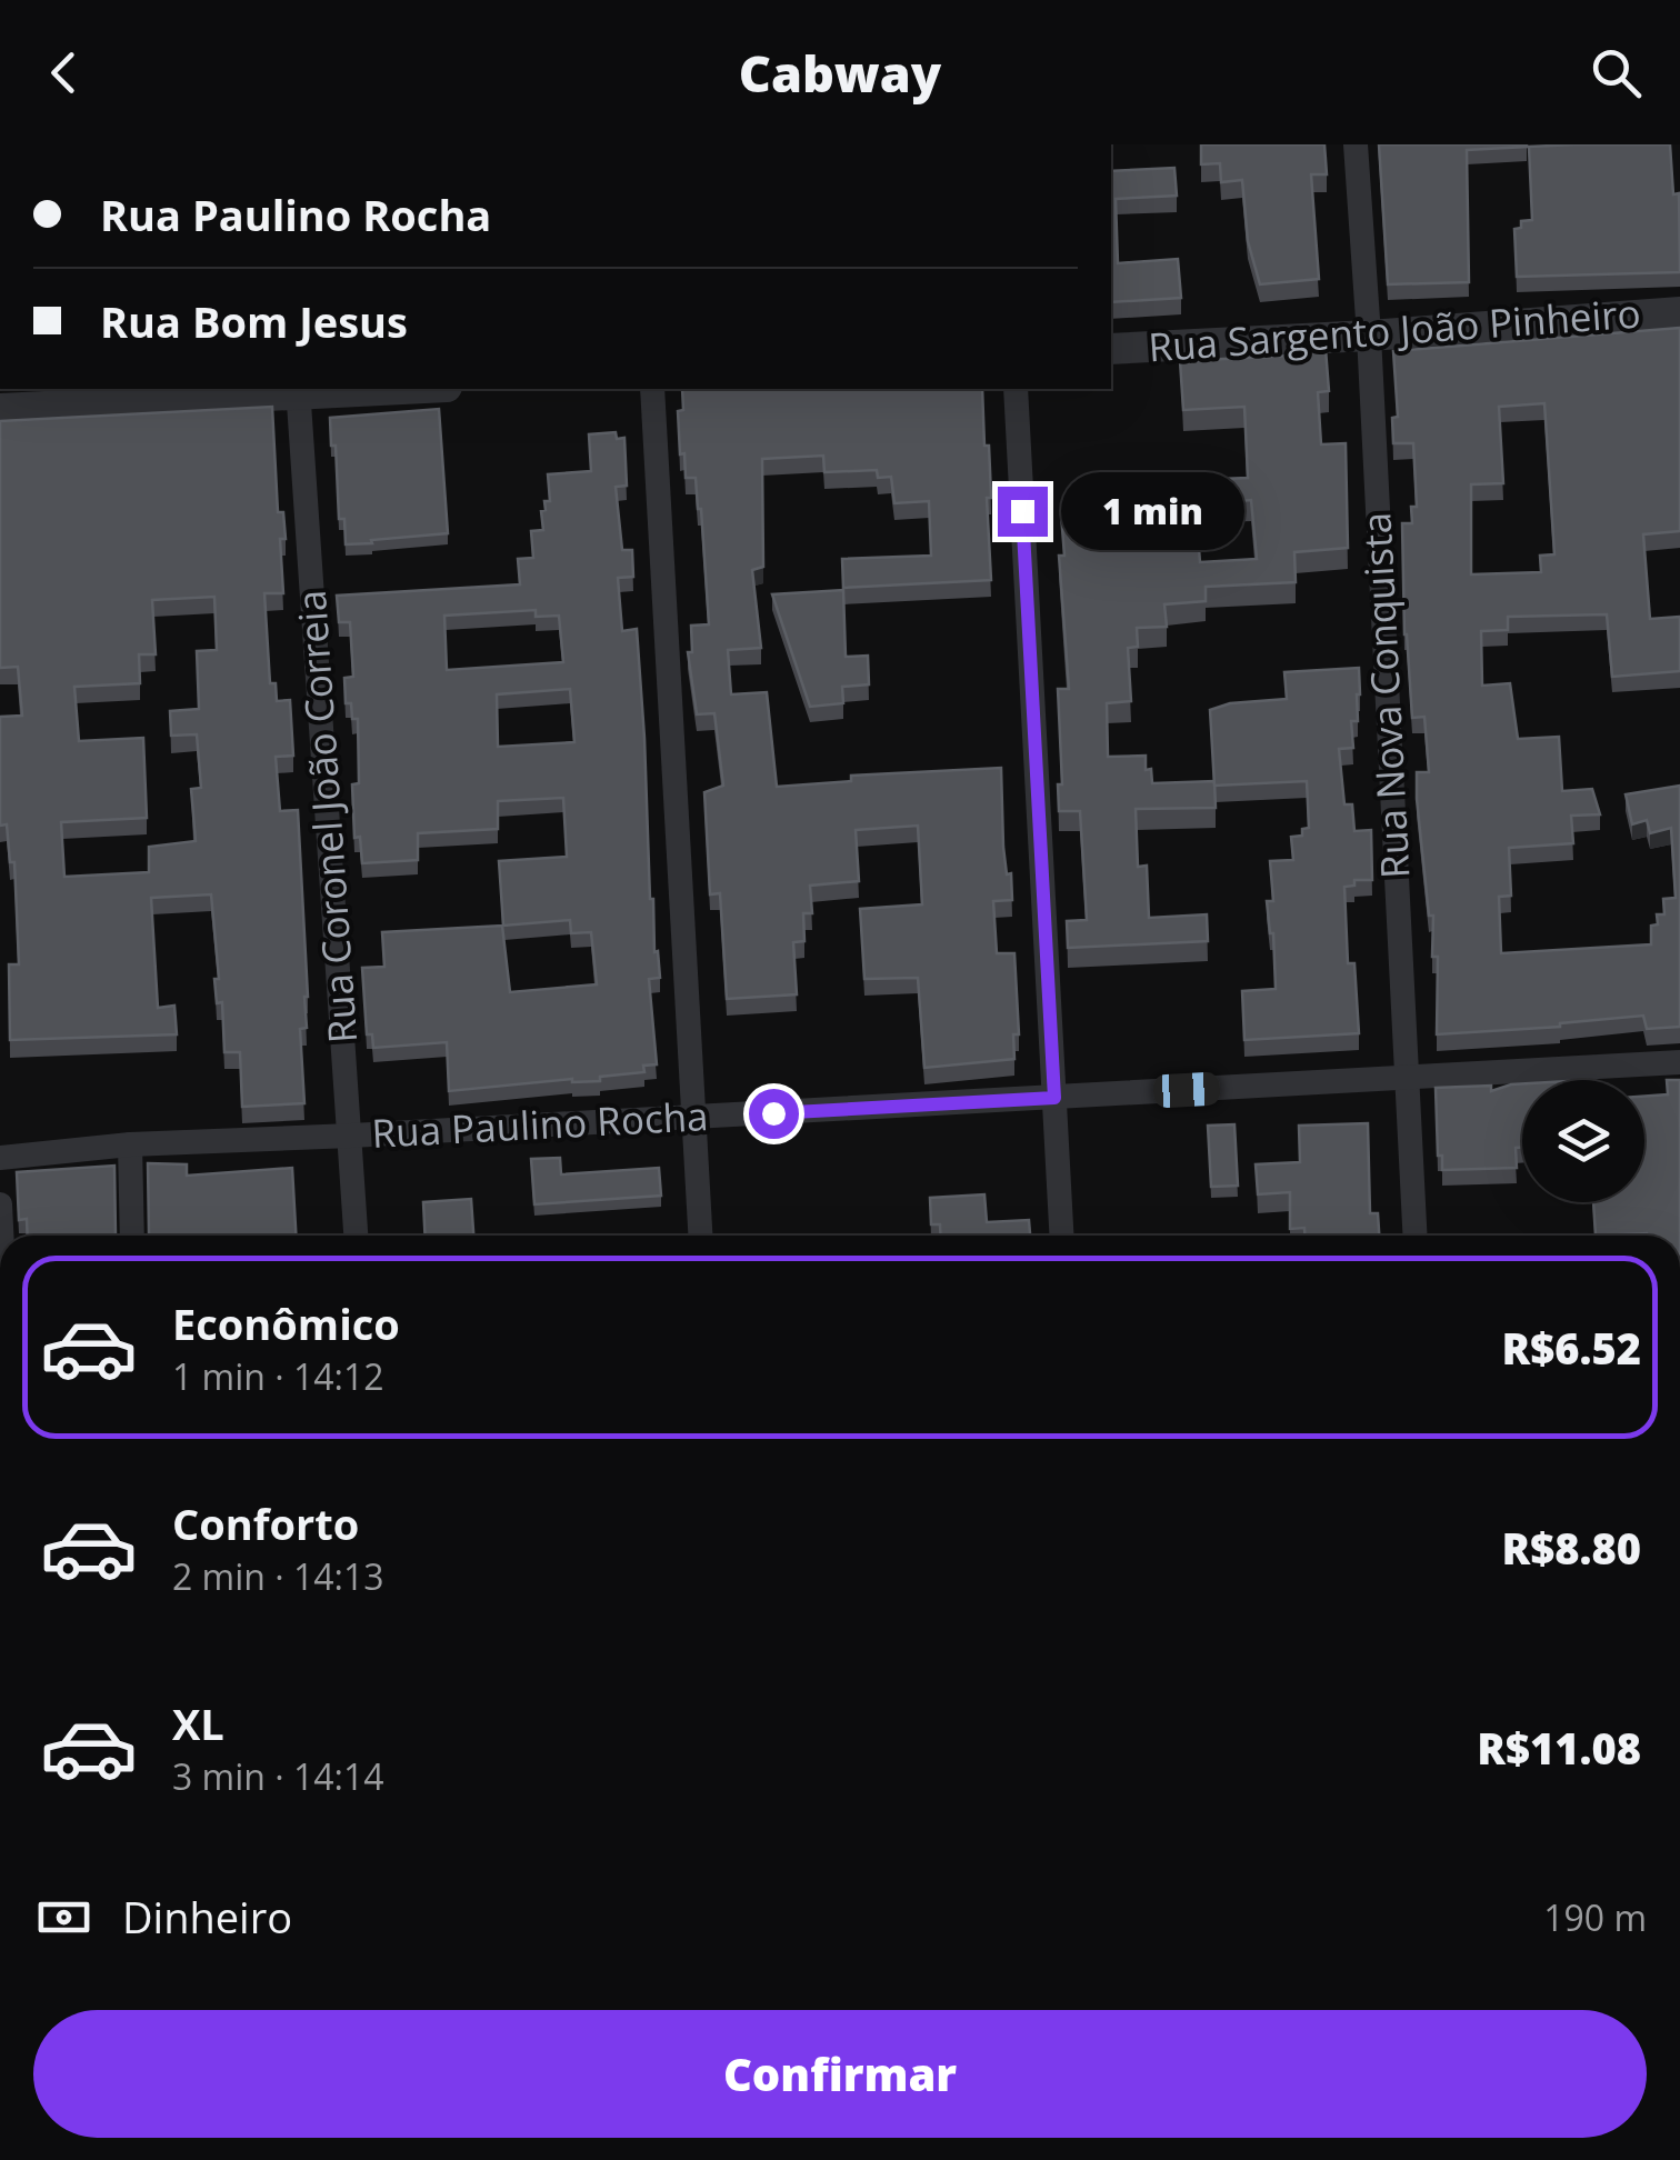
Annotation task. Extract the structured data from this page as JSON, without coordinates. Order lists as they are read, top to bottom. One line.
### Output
{"streets":{"street":["Rua Sargento João Pinheiro","Rua Nova Conquista","Rua Coronel João Correia","Rua Paulino Rocha"]},"crossings":[["Rua Sargento João Pinheiro","Rua Nova Conquista"],["Rua Nova Conquista","Rua Paulino Rocha"],["Rua Coronel João Correia","Rua Paulino Rocha"]],"page":{"header":"Cabway","banner":["Rua Paulino Rocha","Rua Bom Jesus"],"bubble":"1 min","list":[{"name":"Econômico","note":"1 min · 14:12","value":"R$6.52"},{"name":"Conforto","note":"2 min · 14:13","value":"R$8.80"},{"name":"XL","note":"3 min · 14:14","value":"R$11.08"}],"pay":["Dinheiro","190 m"],"buttons":"Confirmar"}}
